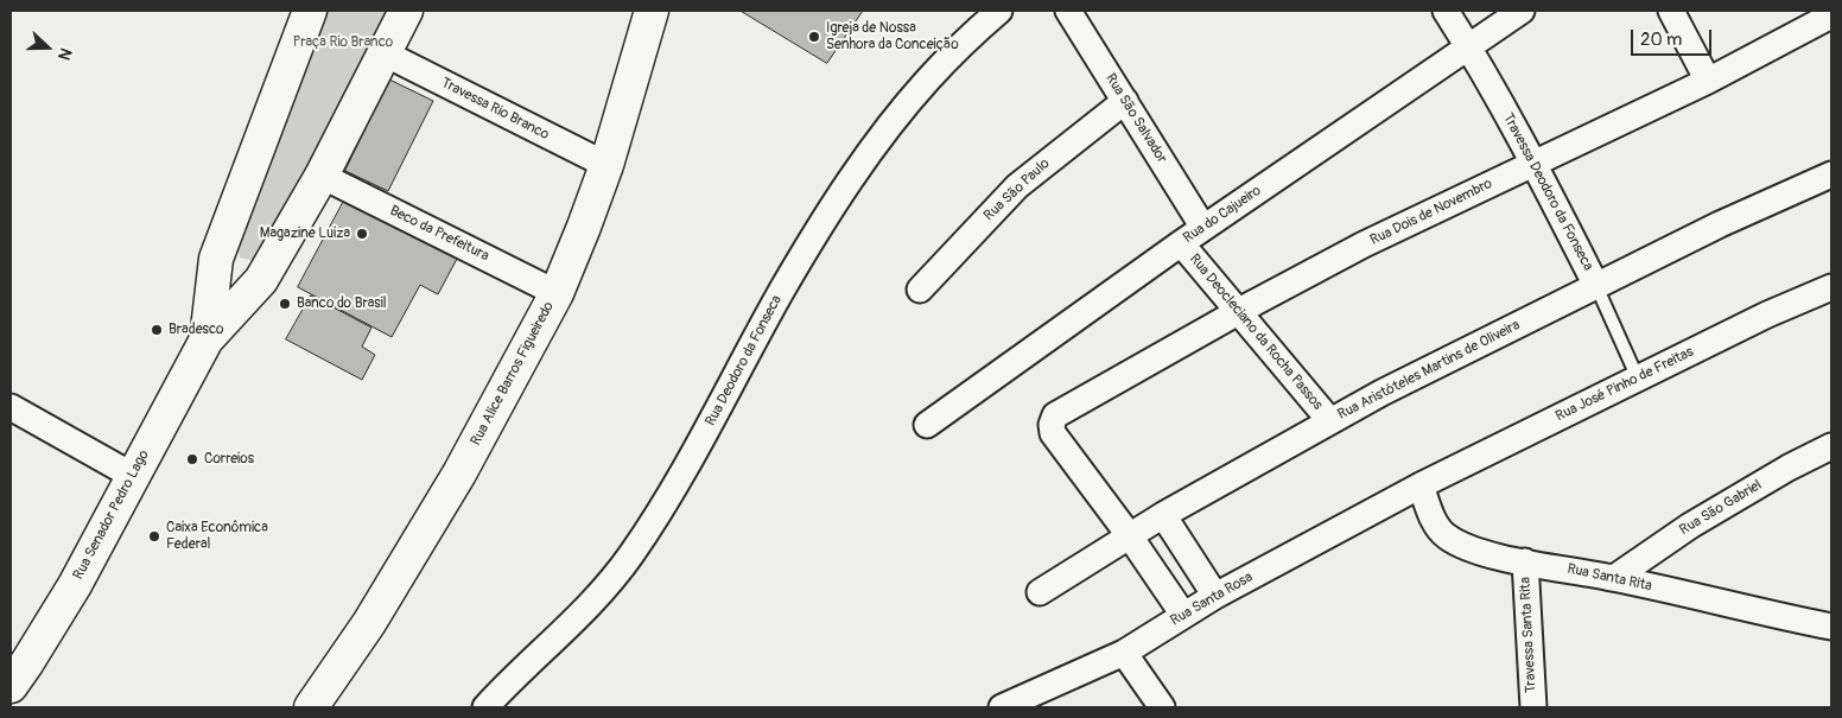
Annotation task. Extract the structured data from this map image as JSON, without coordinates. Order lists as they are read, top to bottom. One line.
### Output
{"streets":{"street":["Travessa Rio Branco","Rua São Salvador","Rua São Paulo","Travessa Deodoro da Fonseca","Rua Dois de Novembro","Rua do Cajueiro","Beco da Prefeitura","Rua Deocleciano da Rocha Passos","Rua Deodoro da Fonseca","Rua Aristóteles Martins de Oliveira","Rua Alice Barros Figueiredo","Rua José Pinho de Freitas","Rua São Gabriel","Rua Senador Pedro Lago","Rua Santa Rita","Rua Santa Rosa","Travessa Santa Rita"]},"crossings":[["Travessa Rio Branco","Rua Alice Barros Figueiredo"],["Rua São Salvador","Rua São Paulo"],["Rua São Salvador","Rua do Cajueiro"],["Travessa Deodoro da Fonseca","Rua Dois de Novembro"],["Travessa Deodoro da Fonseca","Rua do Cajueiro"],["Travessa Deodoro da Fonseca","Rua Aristóteles Martins de Oliveira"],["Travessa Deodoro da Fonseca","Rua José Pinho de Freitas"],["Rua Dois de Novembro","Rua Deocleciano da Rocha Passos"],["Rua Dois de Novembro","Rua Aristóteles Martins de Oliveira"],["Rua do Cajueiro","Rua Deocleciano da Rocha Passos"],["Beco da Prefeitura","Rua Alice Barros Figueiredo"],["Rua Deocleciano da Rocha Passos","Rua Aristóteles Martins de Oliveira"],["Rua José Pinho de Freitas","Rua Santa Rita"],["Rua José Pinho de Freitas","Rua Santa Rosa"],["Rua São Gabriel","Rua Santa Rita"],["Rua Santa Rita","Rua Santa Rosa"],["Rua Santa Rita","Travessa Santa Rita"]],"parks":["Praça Rio Branco"],"places":["Igreja de Nossa Senhora da Conceição","Magazine Luiza","Banco do Brasil","Bradesco","Correios","Caixa Econômica Federal"],"scale_bar":"20 m","north":"right"}
